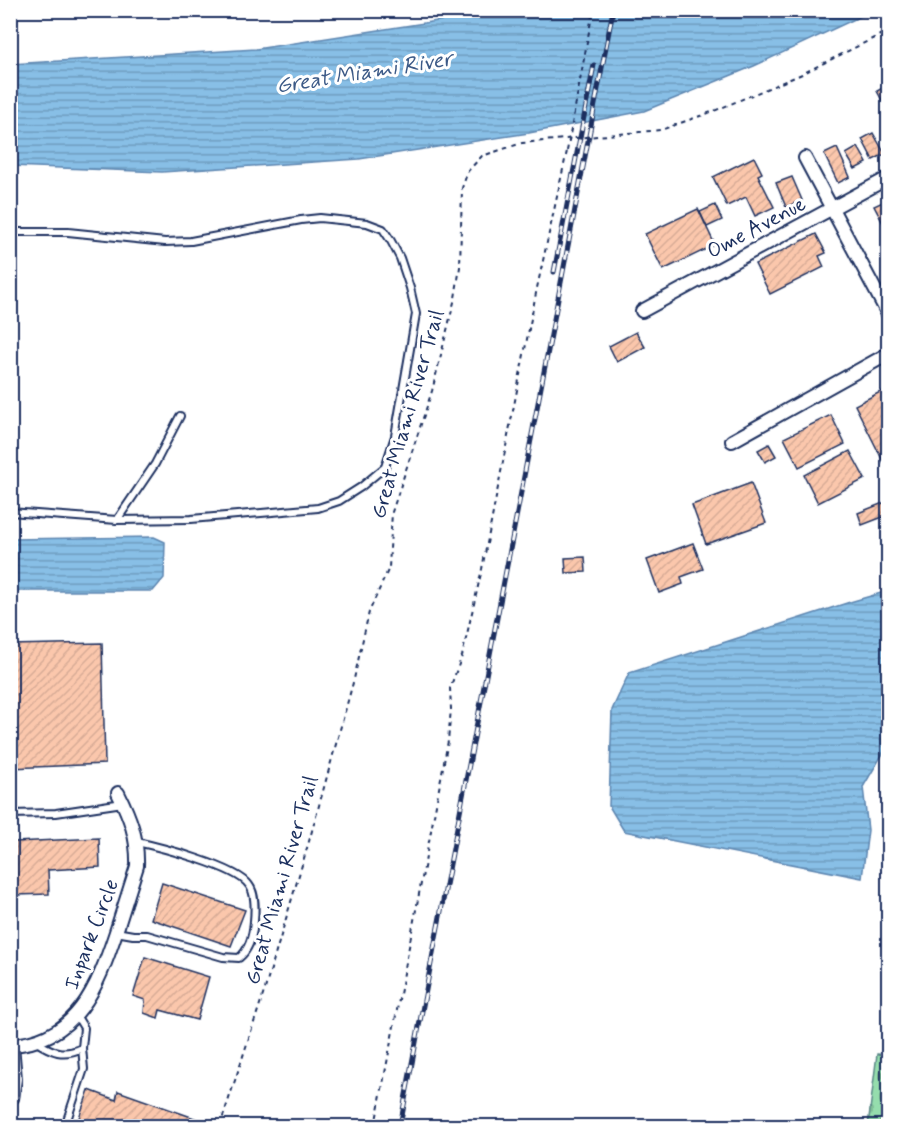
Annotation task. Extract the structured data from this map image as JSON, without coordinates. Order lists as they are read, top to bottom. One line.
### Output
{"streets":{"street":["Ome Avenue","Inpark Circle"],"path":["Great Miami River Trail"]},"water":["Great Miami River"]}
